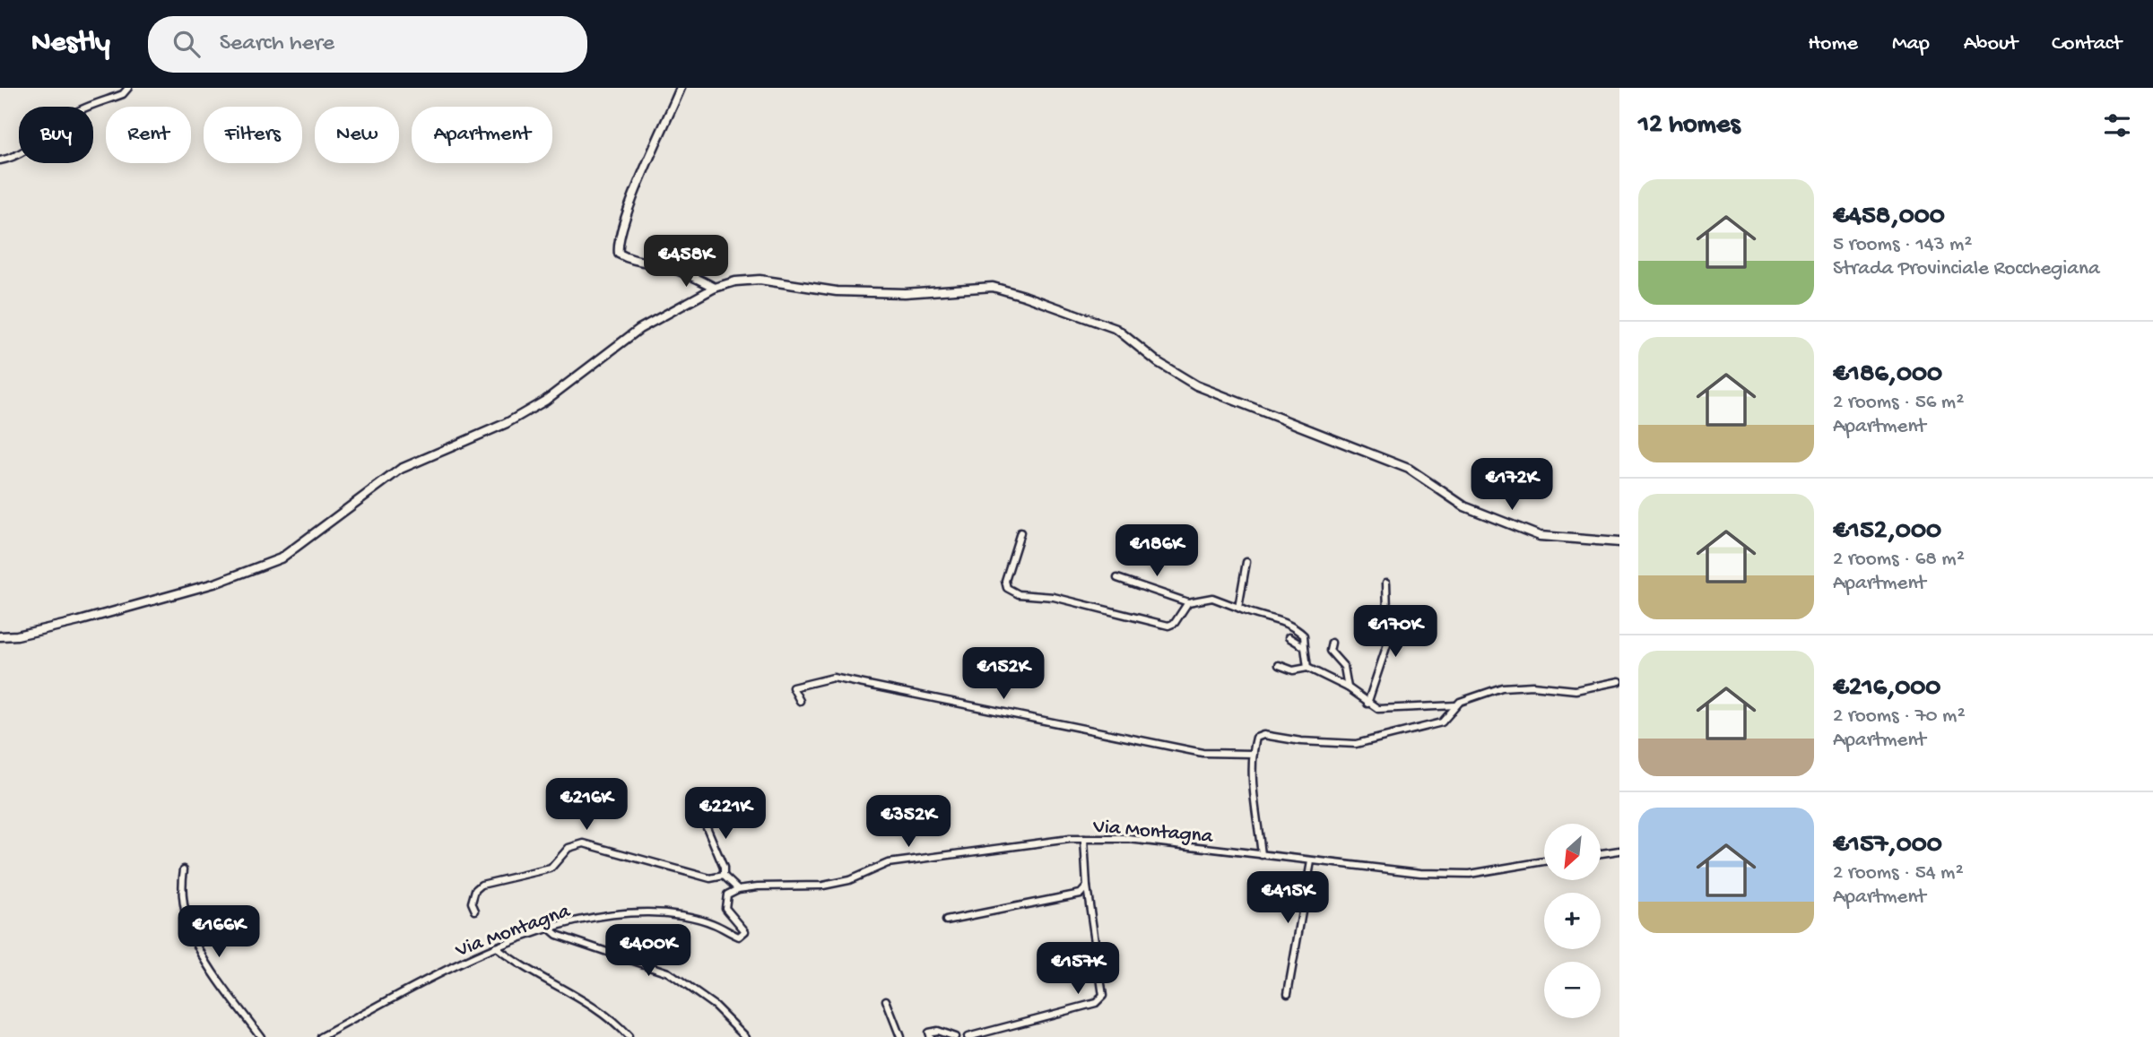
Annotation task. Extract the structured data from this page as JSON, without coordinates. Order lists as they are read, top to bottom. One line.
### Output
{"streets":{"street":["Via Montagna"]},"north":"bottom left","page":{"header":"Nestly","search":"Search here","nav":["Home","Map","About","Contact"],"heading":"12 homes","chip":["Buy","Rent","Filters","New","Apartment"],"list":[{"name":"€458,000","note":"5 rooms · 143 m² · Strada Provinciale Rocchegiana"},{"name":"€186,000","note":"2 rooms · 56 m² · Apartment"},{"name":"€152,000","note":"2 rooms · 68 m² · Apartment"},{"name":"€216,000","note":"2 rooms · 70 m² · Apartment"},{"name":"€157,000","note":"2 rooms · 54 m² · Apartment"}],"price":["€458K","€172K","€186K","€170K","€152K","€216K","€221K","€352K","€415K","€166K","€400K","€157K"],"map_buttons":["+","−"]}}
